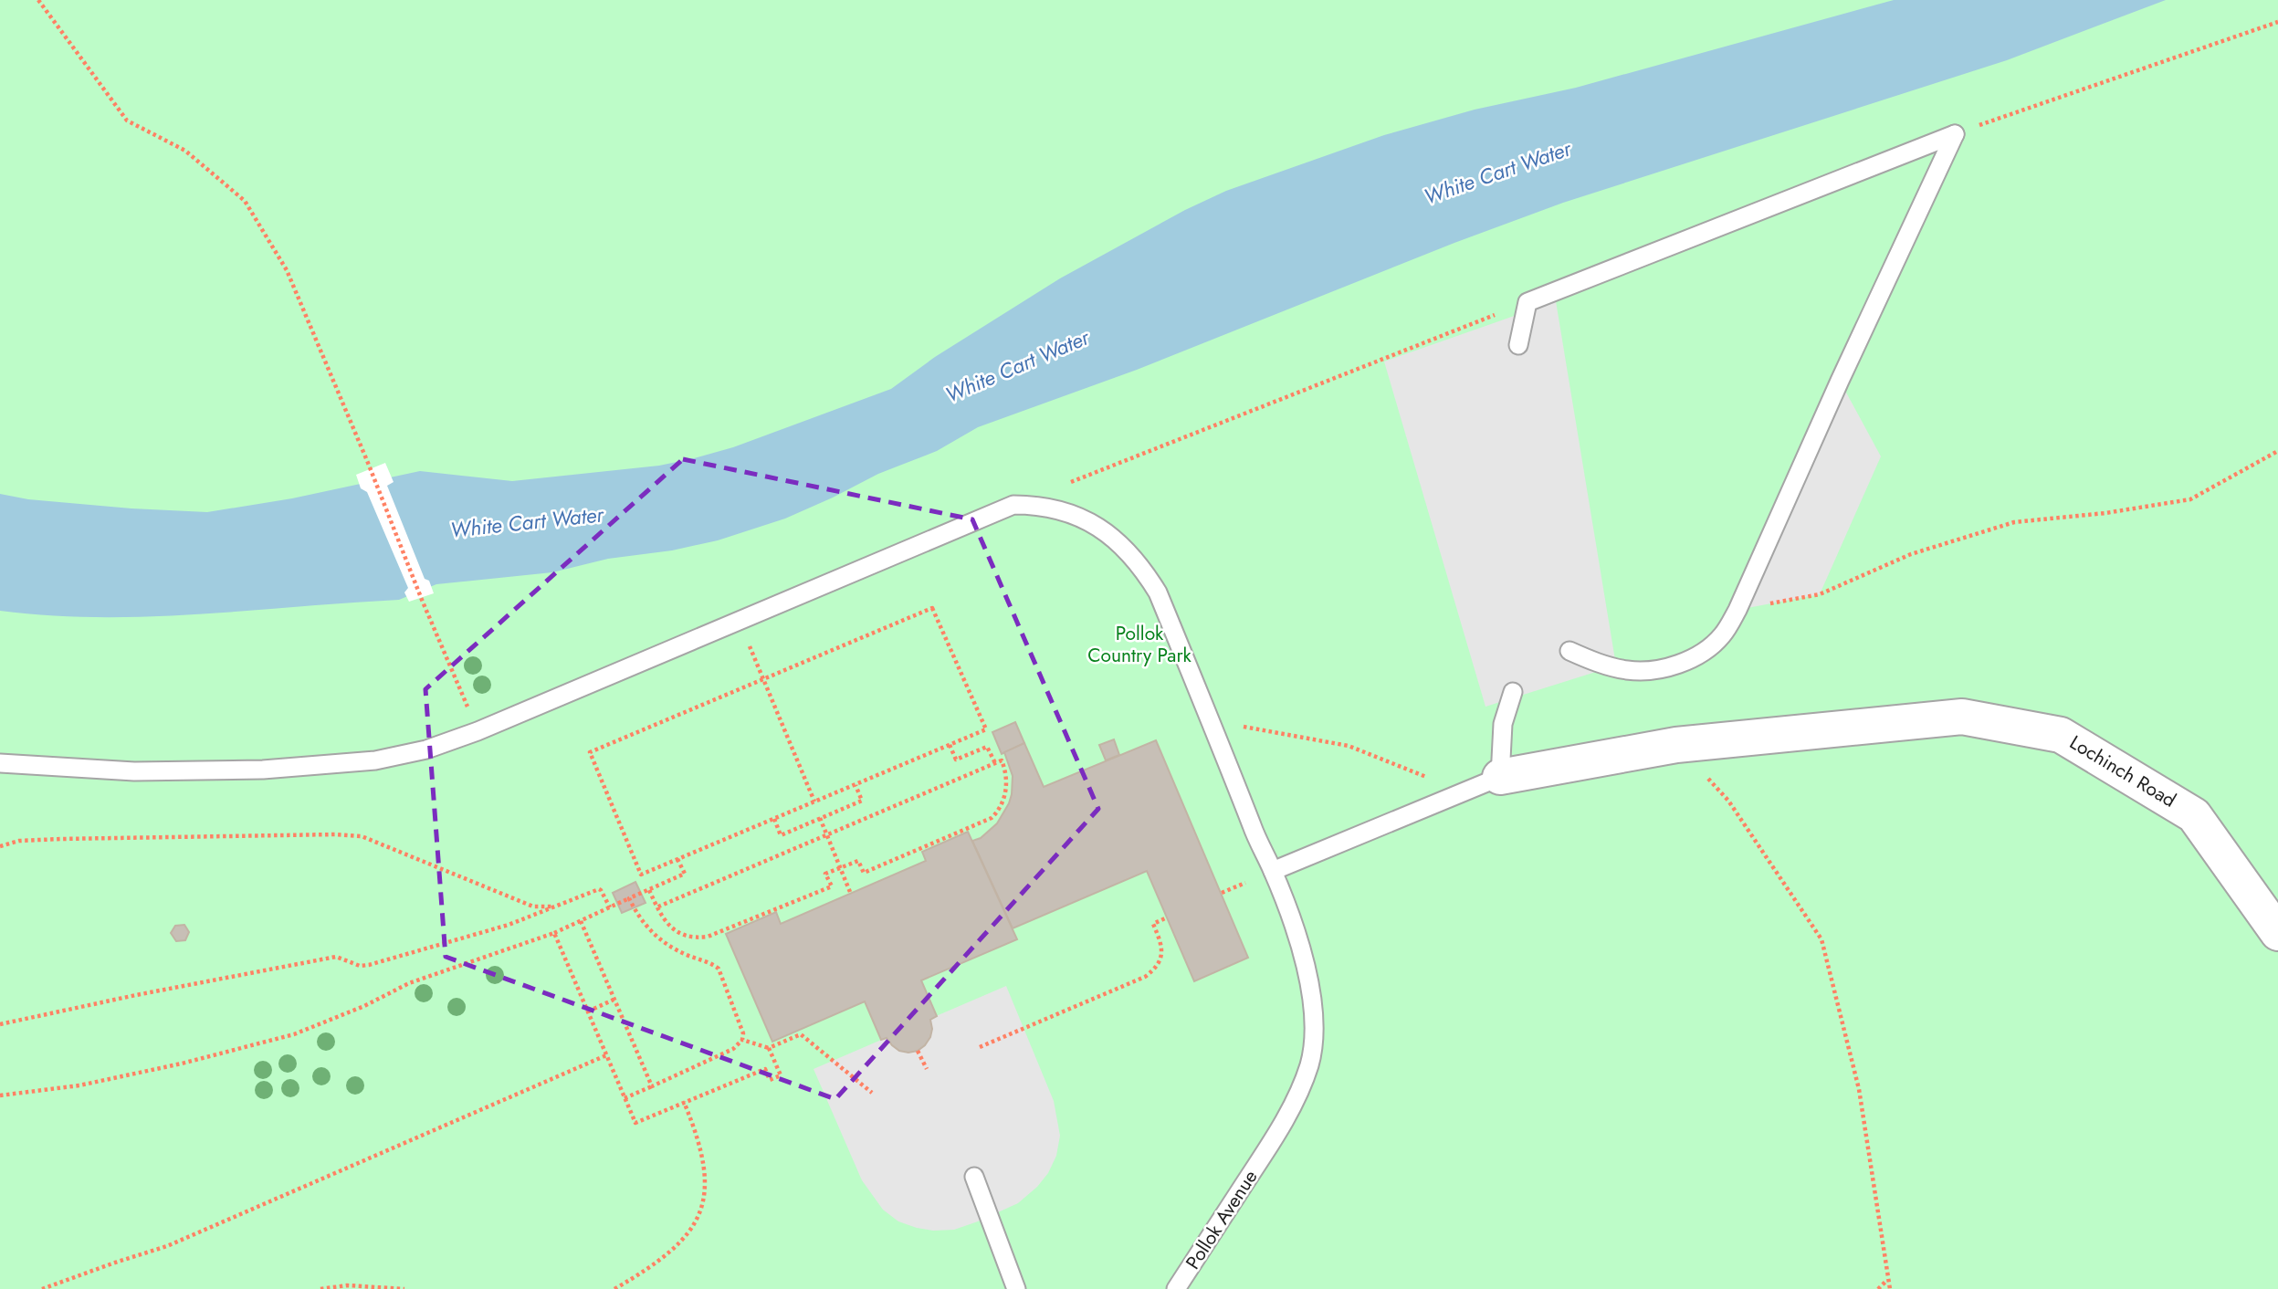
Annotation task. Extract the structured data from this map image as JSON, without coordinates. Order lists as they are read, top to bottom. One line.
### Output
{"streets":{"street":["Lochinch Road"],"lane":["Pollok Avenue"]},"water":["White Cart Water"],"parks":["Pollok Country Park"]}
